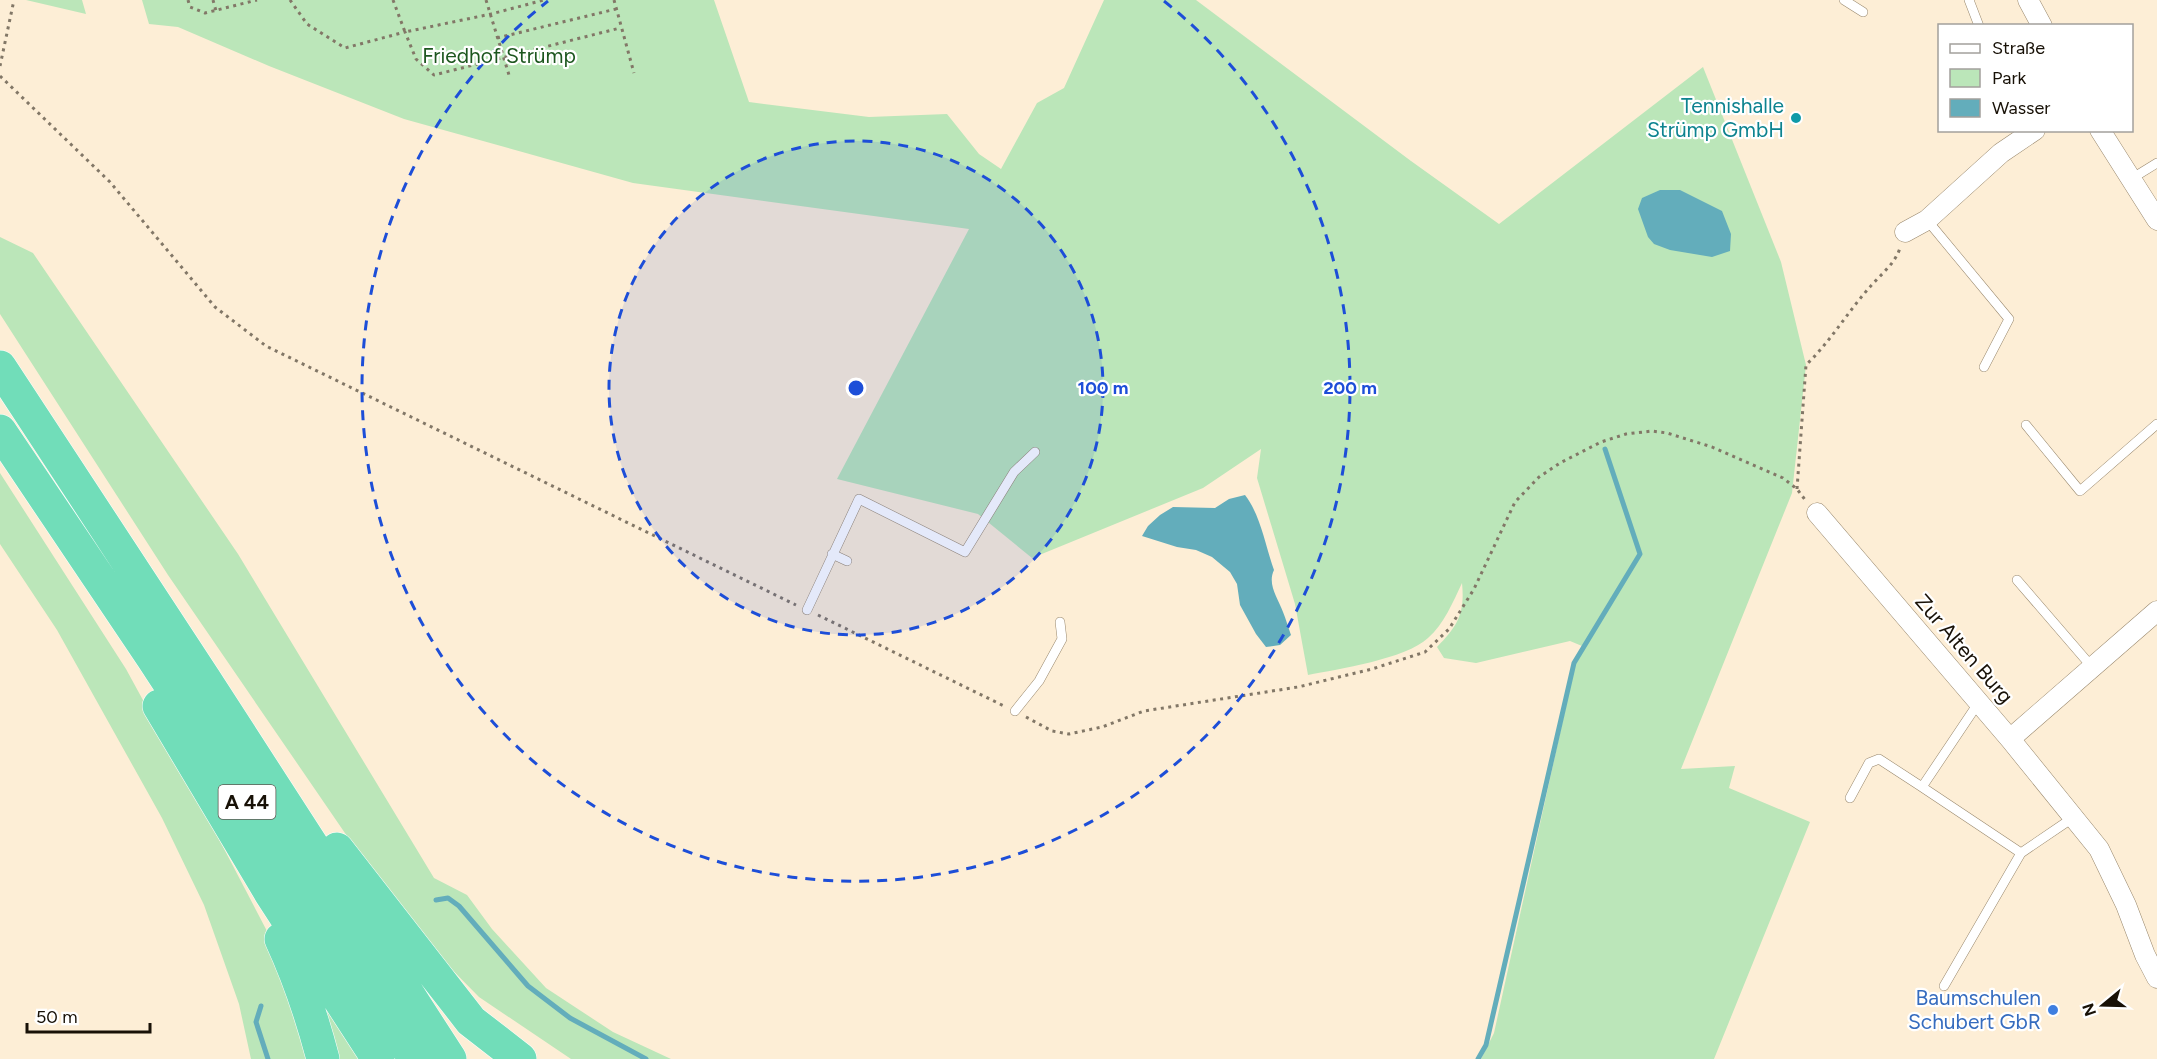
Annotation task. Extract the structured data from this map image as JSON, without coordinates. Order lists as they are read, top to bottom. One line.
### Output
{"streets":{"highway":["A 44"],"street":["Zur Alten Burg"]},"parks":["Friedhof Strümp"],"places":["Tennishalle Strümp GmbH","Baumschulen Schubert GbR"],"legend":["Straße","Park","Wasser"],"scale_bar":"50 m","north":"left","rings":["100 m","200 m"]}
